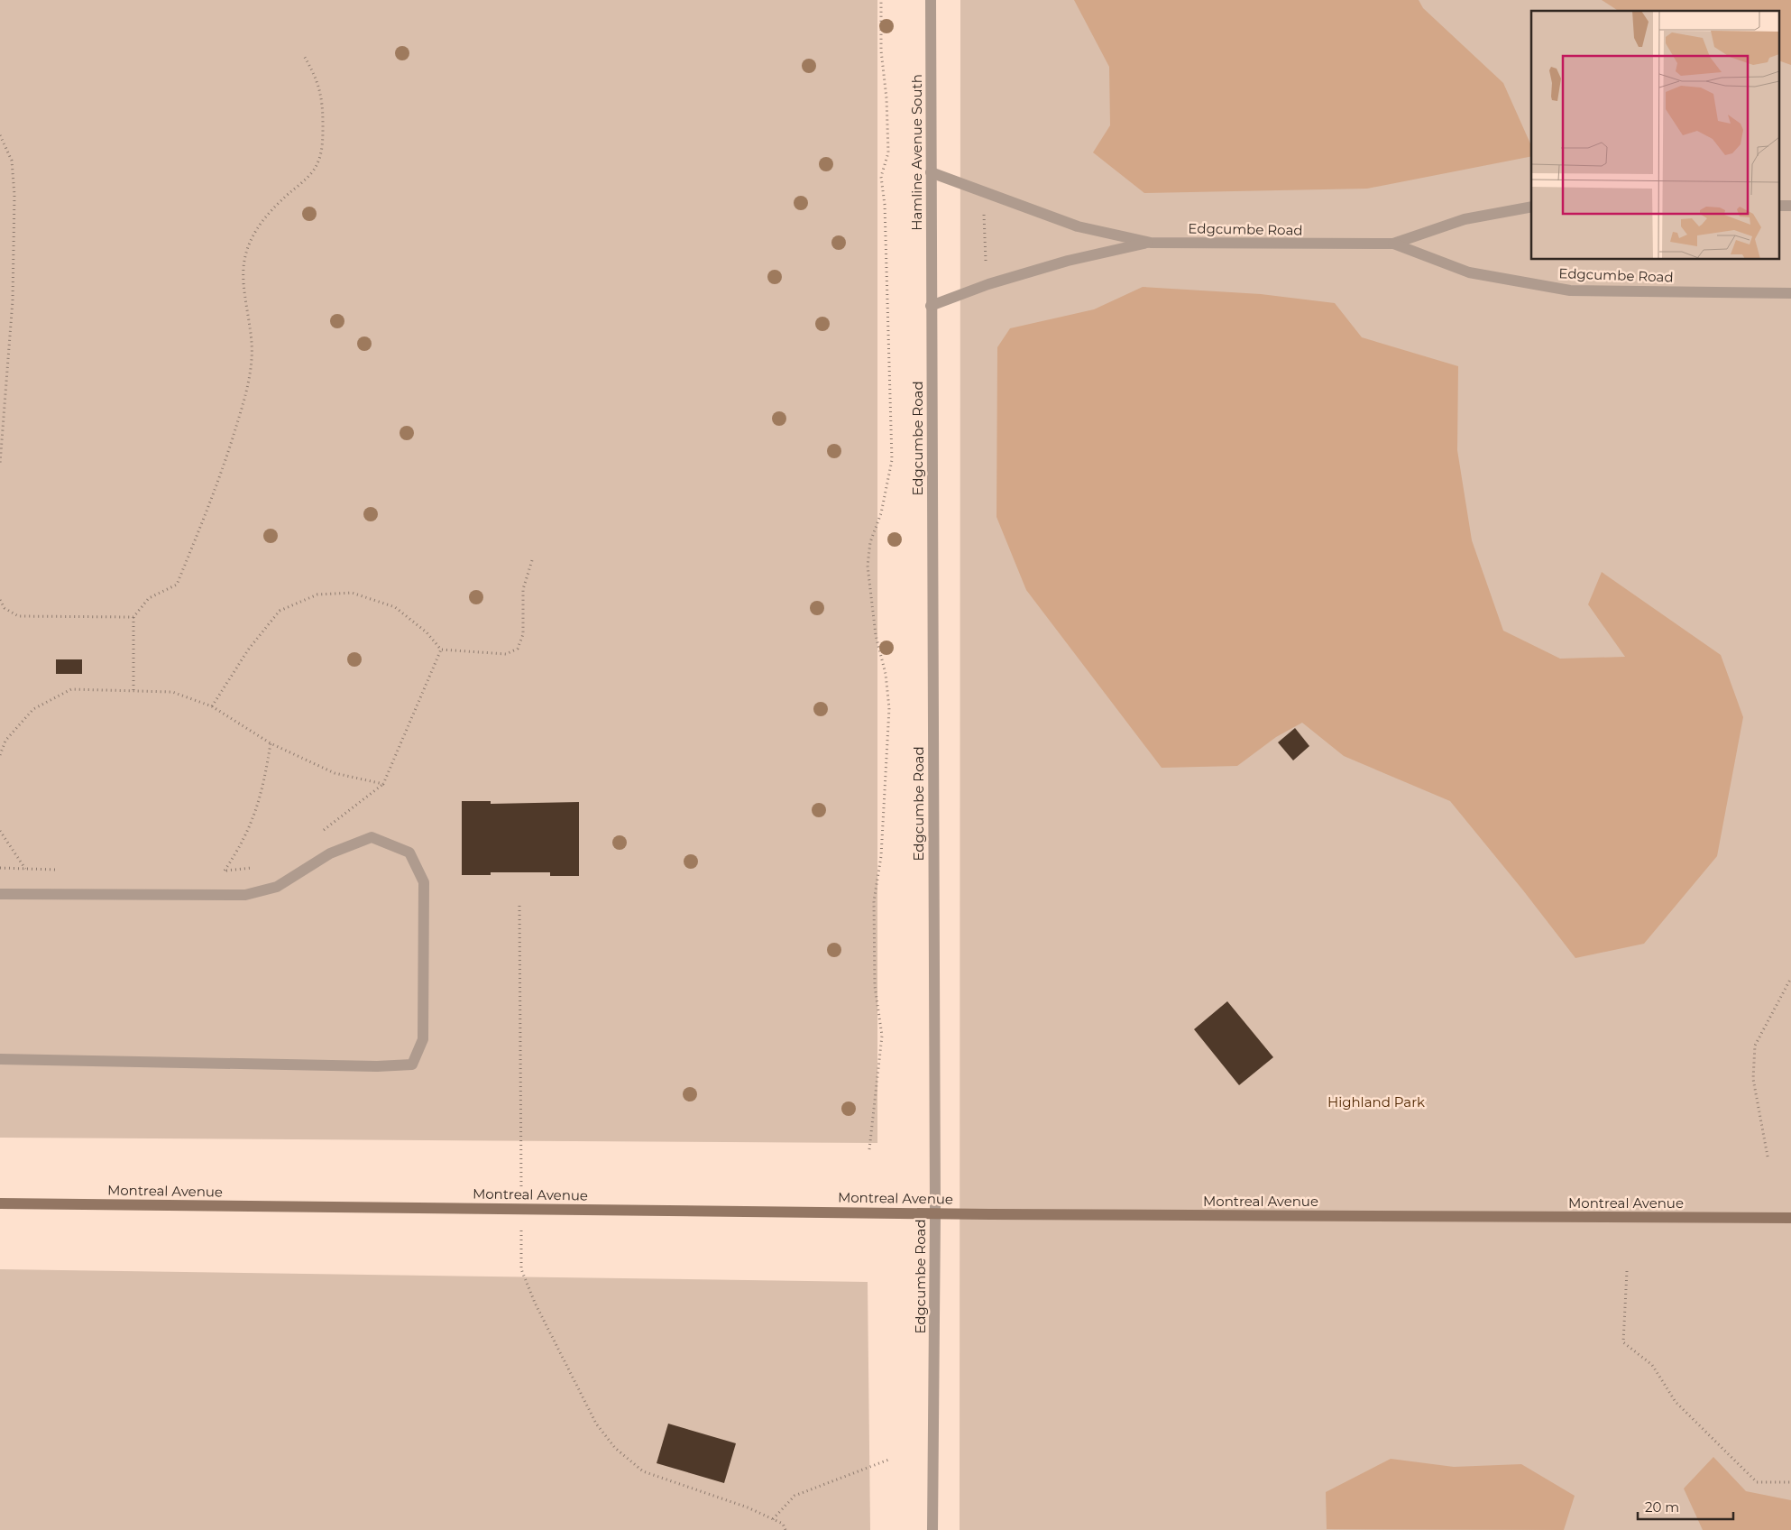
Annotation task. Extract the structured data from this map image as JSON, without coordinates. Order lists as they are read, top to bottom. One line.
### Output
{"streets":{"main road":["Montreal Avenue"],"street":["Hamline Avenue South","Edgcumbe Road"]},"crossings":[["Hamline Avenue South","Edgcumbe Road"],["Edgcumbe Road","Montreal Avenue"]],"parks":["Highland Park"],"scale_bar":"20 m"}
